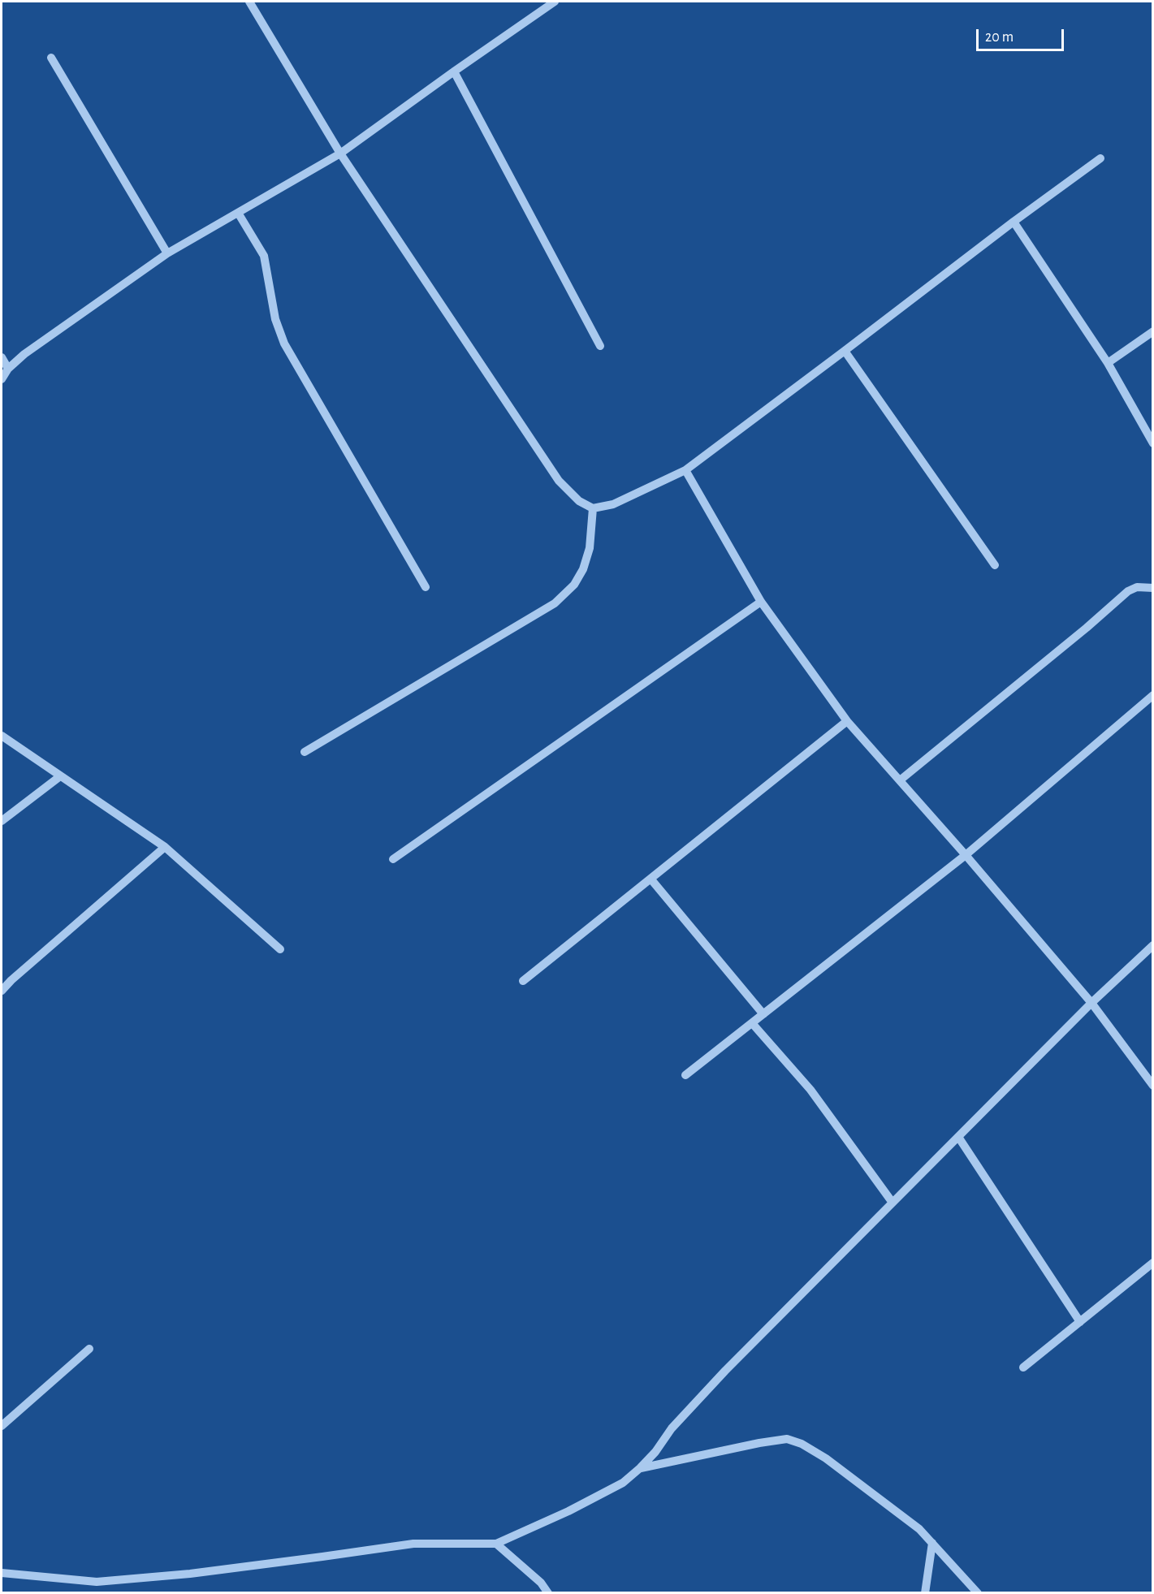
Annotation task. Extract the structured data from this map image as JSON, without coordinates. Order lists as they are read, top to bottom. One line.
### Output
{"scale_bar":"20 m"}
